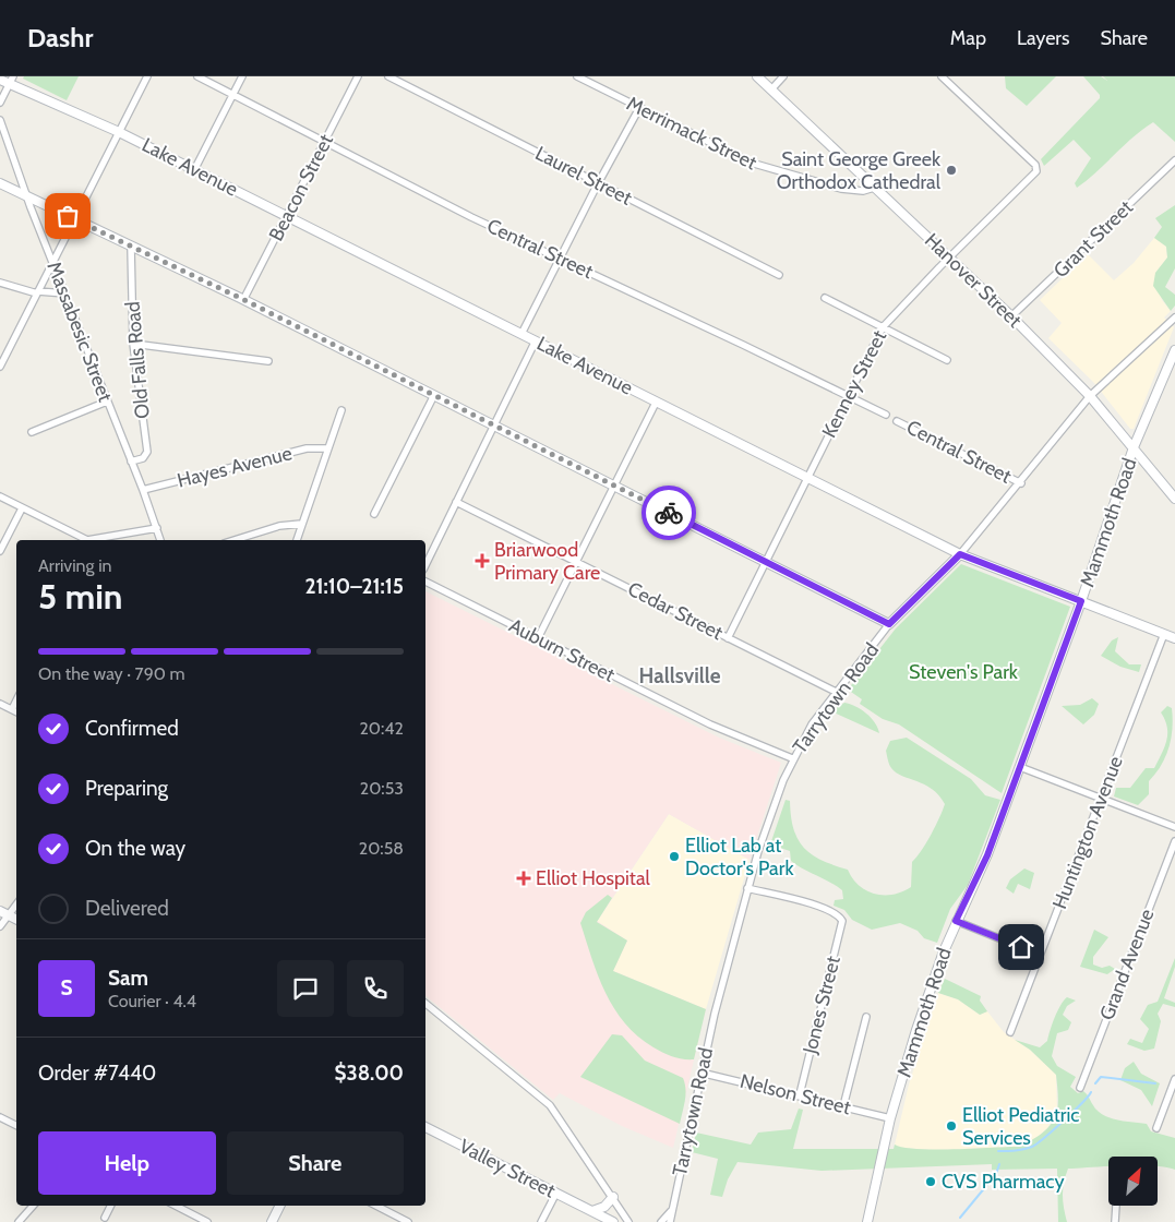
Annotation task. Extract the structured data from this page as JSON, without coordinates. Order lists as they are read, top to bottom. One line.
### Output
{"streets":{"street":["Merrimack Street","Lake Avenue","Laurel Street","Beacon Street","Grant Street","Central Street","Hanover Street","Massabesic Street","Old Falls Road","Kenney Street","Hayes Avenue","Mammoth Road","Cedar Street","Auburn Street","Tarrytown Road","Huntington Avenue","Grand Avenue","Jones Street","Nelson Street","Valley Street"]},"crossings":[["Merrimack Street","Hanover Street"],["Lake Avenue","Beacon Street"],["Lake Avenue","Kenney Street"],["Lake Avenue","Mammoth Road"],["Lake Avenue","Tarrytown Road"],["Lake Avenue","Huntington Avenue"],["Beacon Street","Central Street"],["Grant Street","Hanover Street"],["Central Street","Kenney Street"],["Central Street","Tarrytown Road"],["Hanover Street","Kenney Street"],["Hanover Street","Mammoth Road"],["Hanover Street","Tarrytown Road"],["Massabesic Street","Old Falls Road"],["Massabesic Street","Hayes Avenue"],["Kenney Street","Cedar Street"],["Mammoth Road","Nelson Street"],["Cedar Street","Tarrytown Road"],["Auburn Street","Tarrytown Road"],["Tarrytown Road","Jones Street"],["Tarrytown Road","Nelson Street"],["Jones Street","Nelson Street"]],"districts":["Hallsville"],"parks":["Steven's Park"],"places":{"other":["Saint George Greek Orthodox Cathedral","Elliot Lab at Doctor's Park","Elliot Pediatric Services","CVS Pharmacy"],"health":["Briarwood Primary Care","Elliot Hospital"]},"north":"top right","page":{"header":"Dashr","nav":["Map","Layers","Share"],"heading":["5 min","Arriving in","21:10–21:15"],"panel":["Sam","Courier · 4.4","Order #7440","$38.00"],"bar":"On the way · 790 m","list":[["Confirmed","20:42"],["Preparing","20:53"],["On the way","20:58"],"Delivered"],"round":"S","buttons":["Help","Share"]}}
